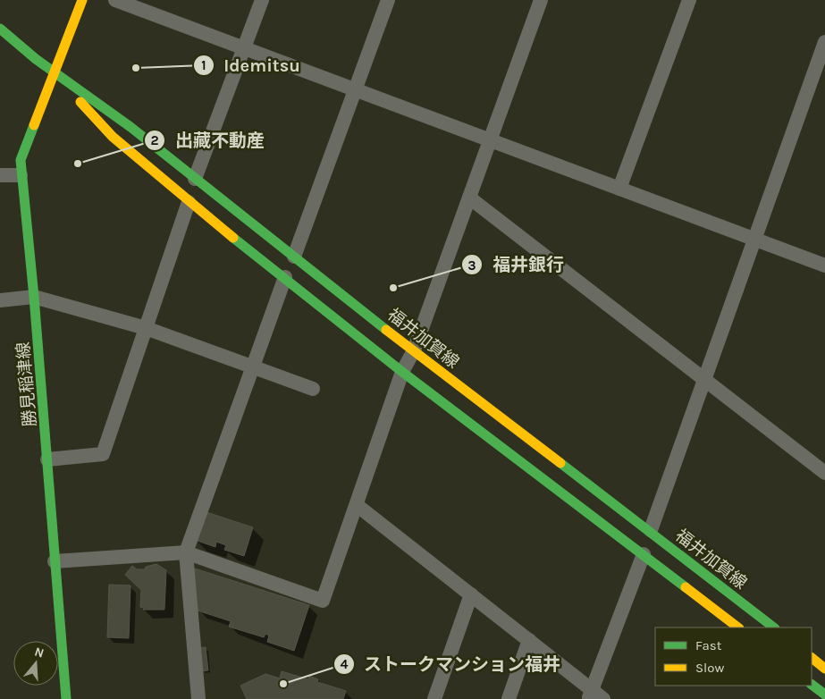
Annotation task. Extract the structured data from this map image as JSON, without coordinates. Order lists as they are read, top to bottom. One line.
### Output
{"streets":{"main road":["福井加賀線","勝見稲津線"]},"crossings":[["福井加賀線","勝見稲津線"]],"places":["Idemitsu","出藏不動産","福井銀行","ストークマンション福井"],"legend":["Fast","Slow"],"north":"top"}
